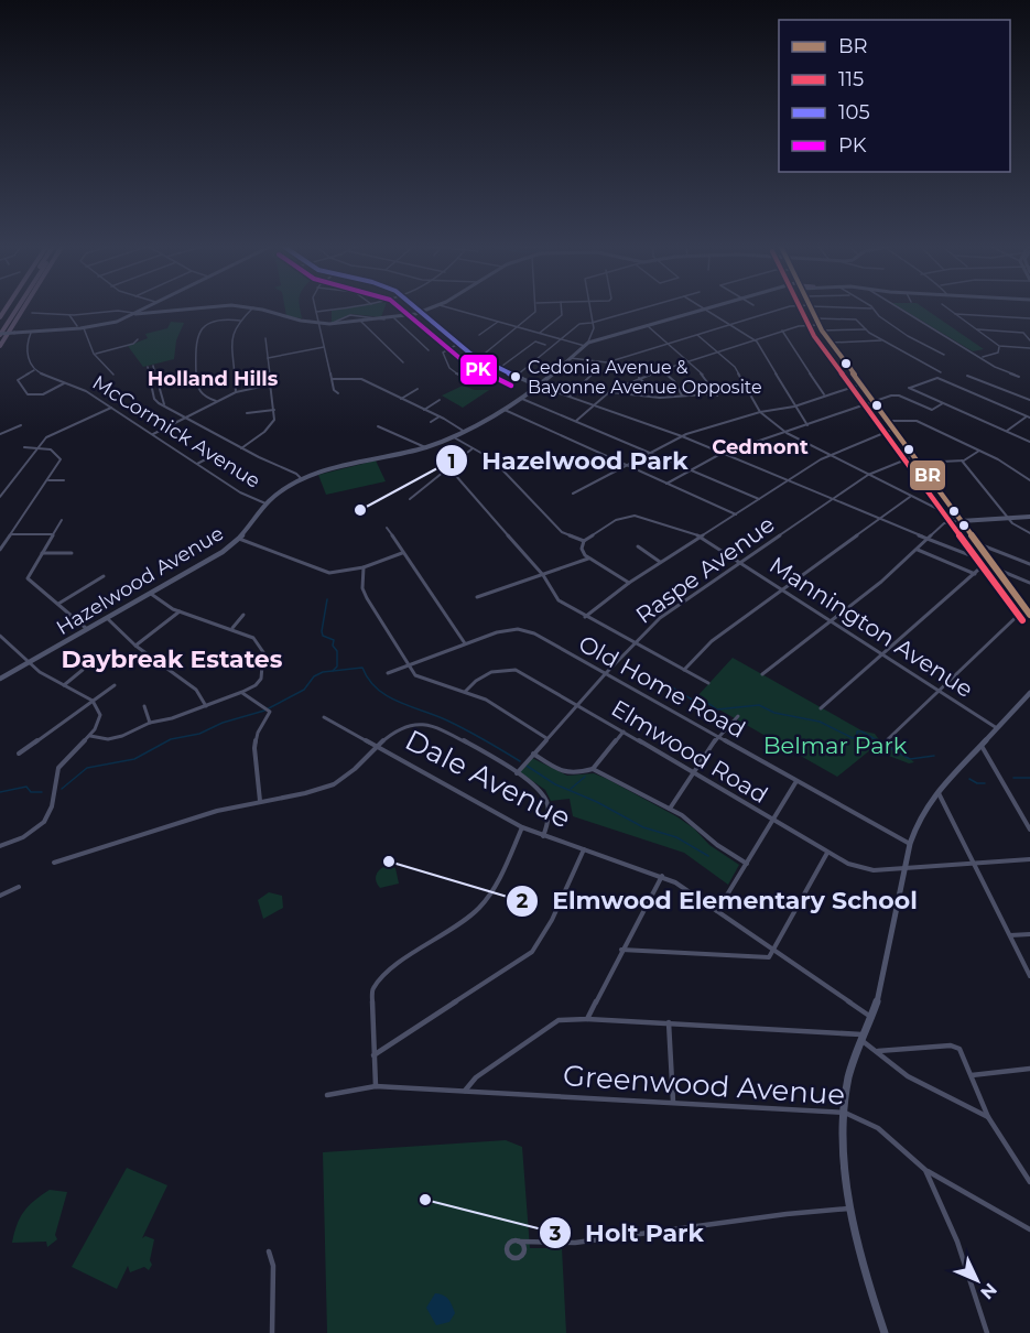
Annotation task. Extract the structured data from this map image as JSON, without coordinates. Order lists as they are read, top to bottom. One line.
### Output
{"streets":{"street":["McCormick Avenue","Raspe Avenue","Hazelwood Avenue","Mannington Avenue","Old Home Road","Elmwood Road","Dale Avenue","Greenwood Avenue"]},"crossings":[["McCormick Avenue","Hazelwood Avenue"],["Raspe Avenue","Mannington Avenue"],["Raspe Avenue","Old Home Road"],["Raspe Avenue","Elmwood Road"]],"districts":["Holland Hills","Cedmont","Daybreak Estates"],"parks":["Belmar Park"],"places":["Cedonia Avenue & Bayonne Avenue Opposite","Hazelwood Park","Elmwood Elementary School","Holt Park"],"lines":["transit line BR","transit line 115","transit line 105","transit line PK"],"legend":["BR","115","105","PK"],"north":"bottom right"}
